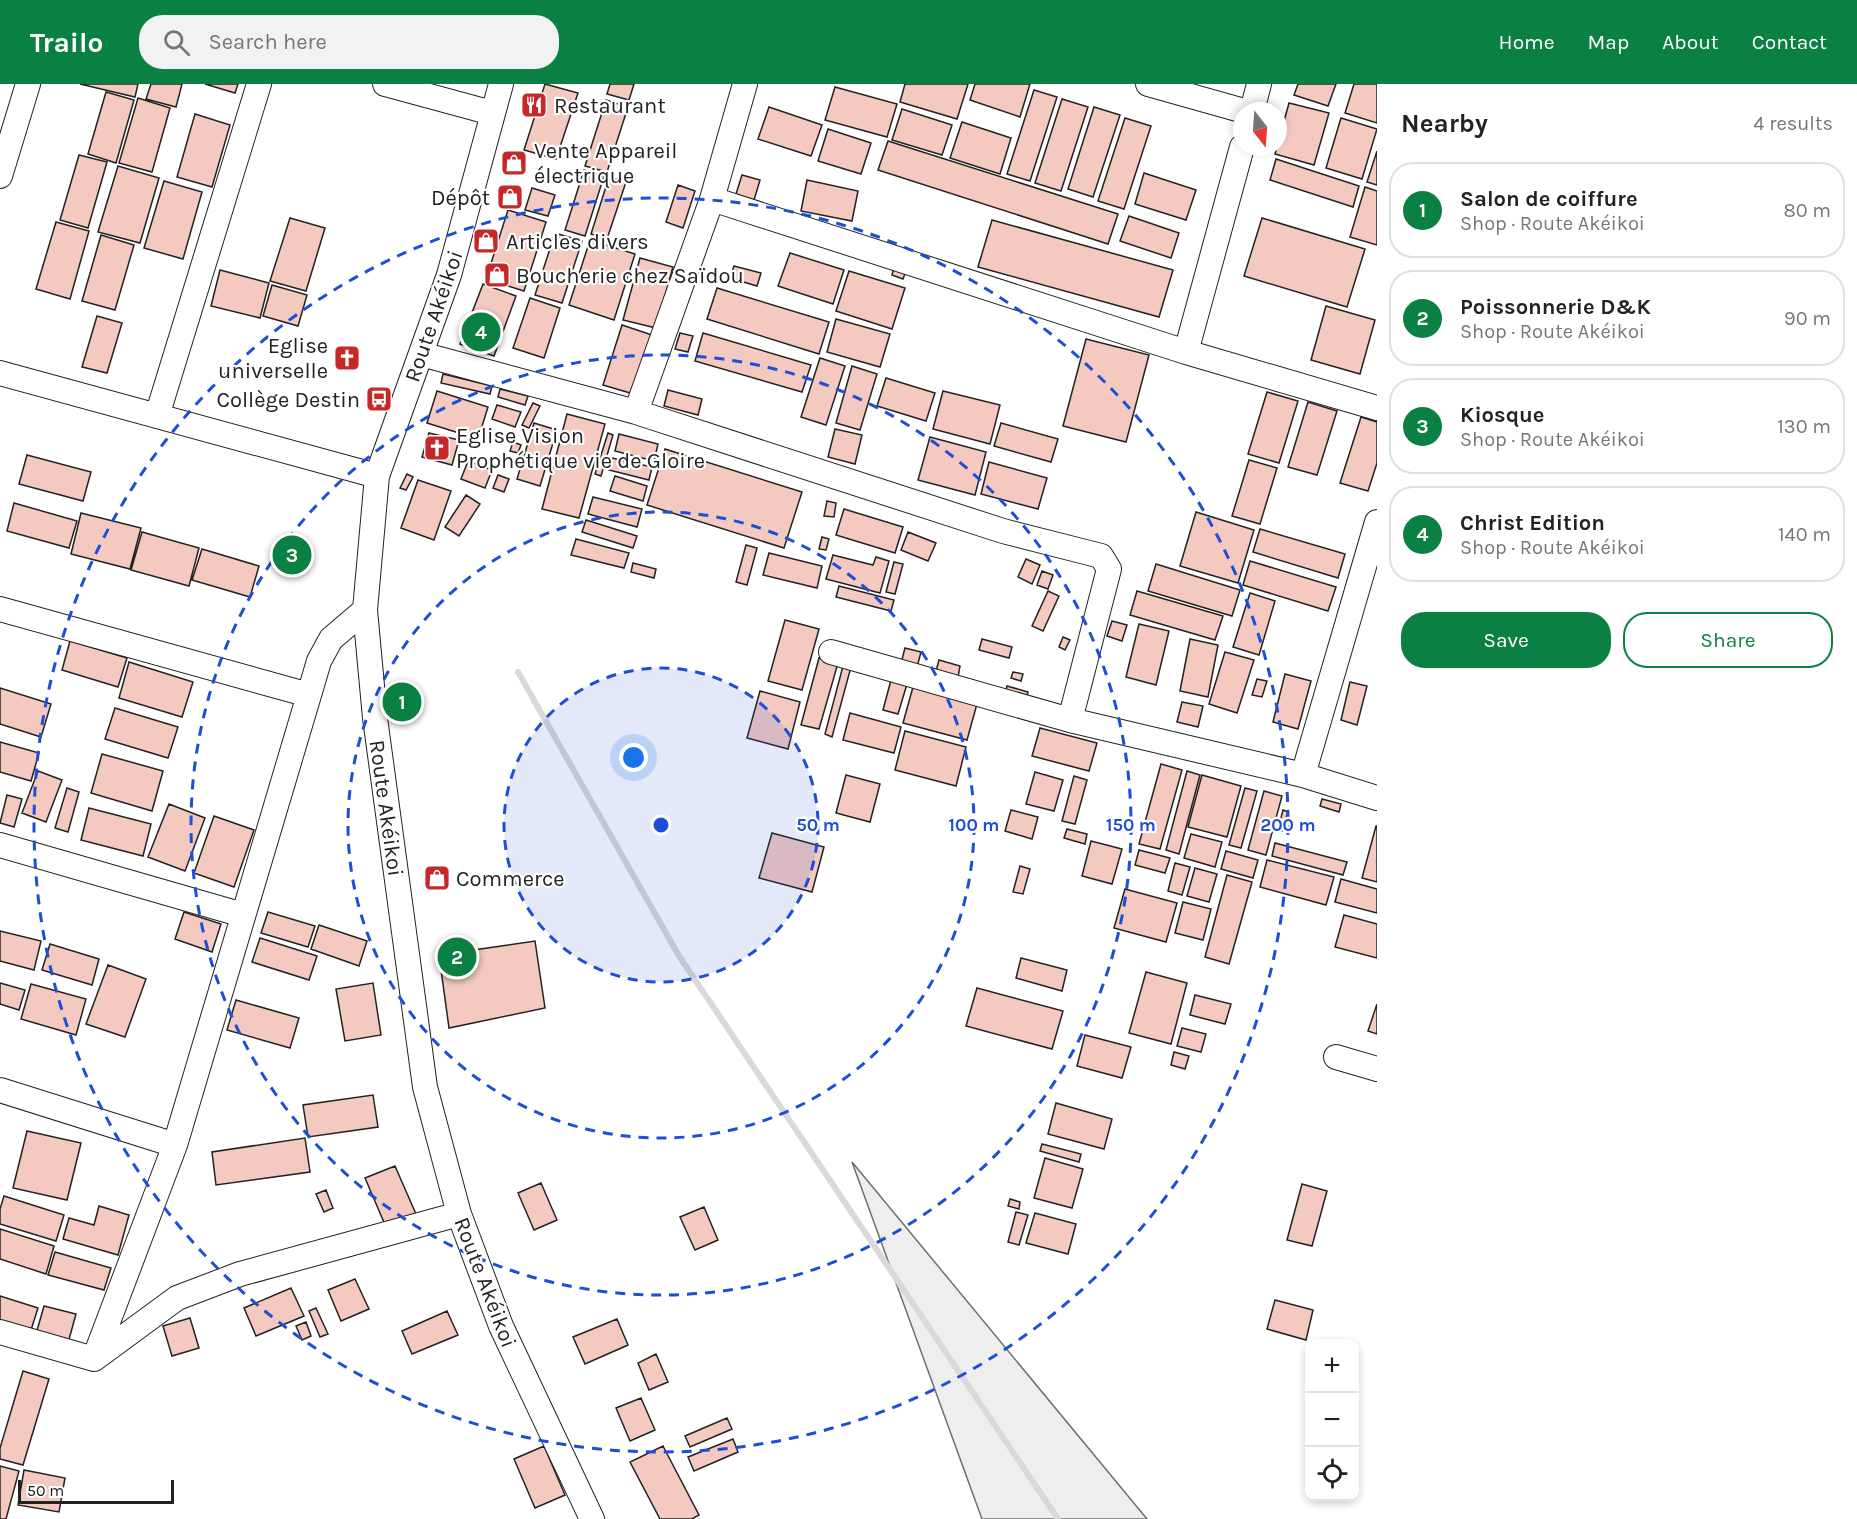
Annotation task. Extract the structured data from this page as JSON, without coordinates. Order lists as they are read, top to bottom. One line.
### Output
{"streets":{"street":["Route Akéikoi"]},"places":{"restaurant":["Restaurant"],"shop":["Vente Appareil électrique","Dépôt","Articles divers","Boucherie chez Saïdou","Commerce"],"church":["Eglise universelle","Eglise Vision Prophétique vie de Gloire"],"bus stop":["Collège Destin"]},"scale_bar":"50 m","north":"bottom","page":{"header":"Trailo","search":"Search here","nav":["Home","Map","About","Contact"],"heading":["Nearby","4 results"],"list":[{"mark":"1","name":"Salon de coiffure","note":"Shop · Route Akéikoi","value":"80 m"},{"mark":"2","name":"Poissonnerie D&K","note":"Shop · Route Akéikoi","value":"90 m"},{"mark":"3","name":"Kiosque","note":"Shop · Route Akéikoi","value":"130 m"},{"mark":"4","name":"Christ Edition","note":"Shop · Route Akéikoi","value":"140 m"}],"pins":["4","3","1","2"],"buttons":["Save","Share"],"map_buttons":["+","−"],"scale":"50 m"},"rings":["50 m","100 m","150 m","200 m"]}
